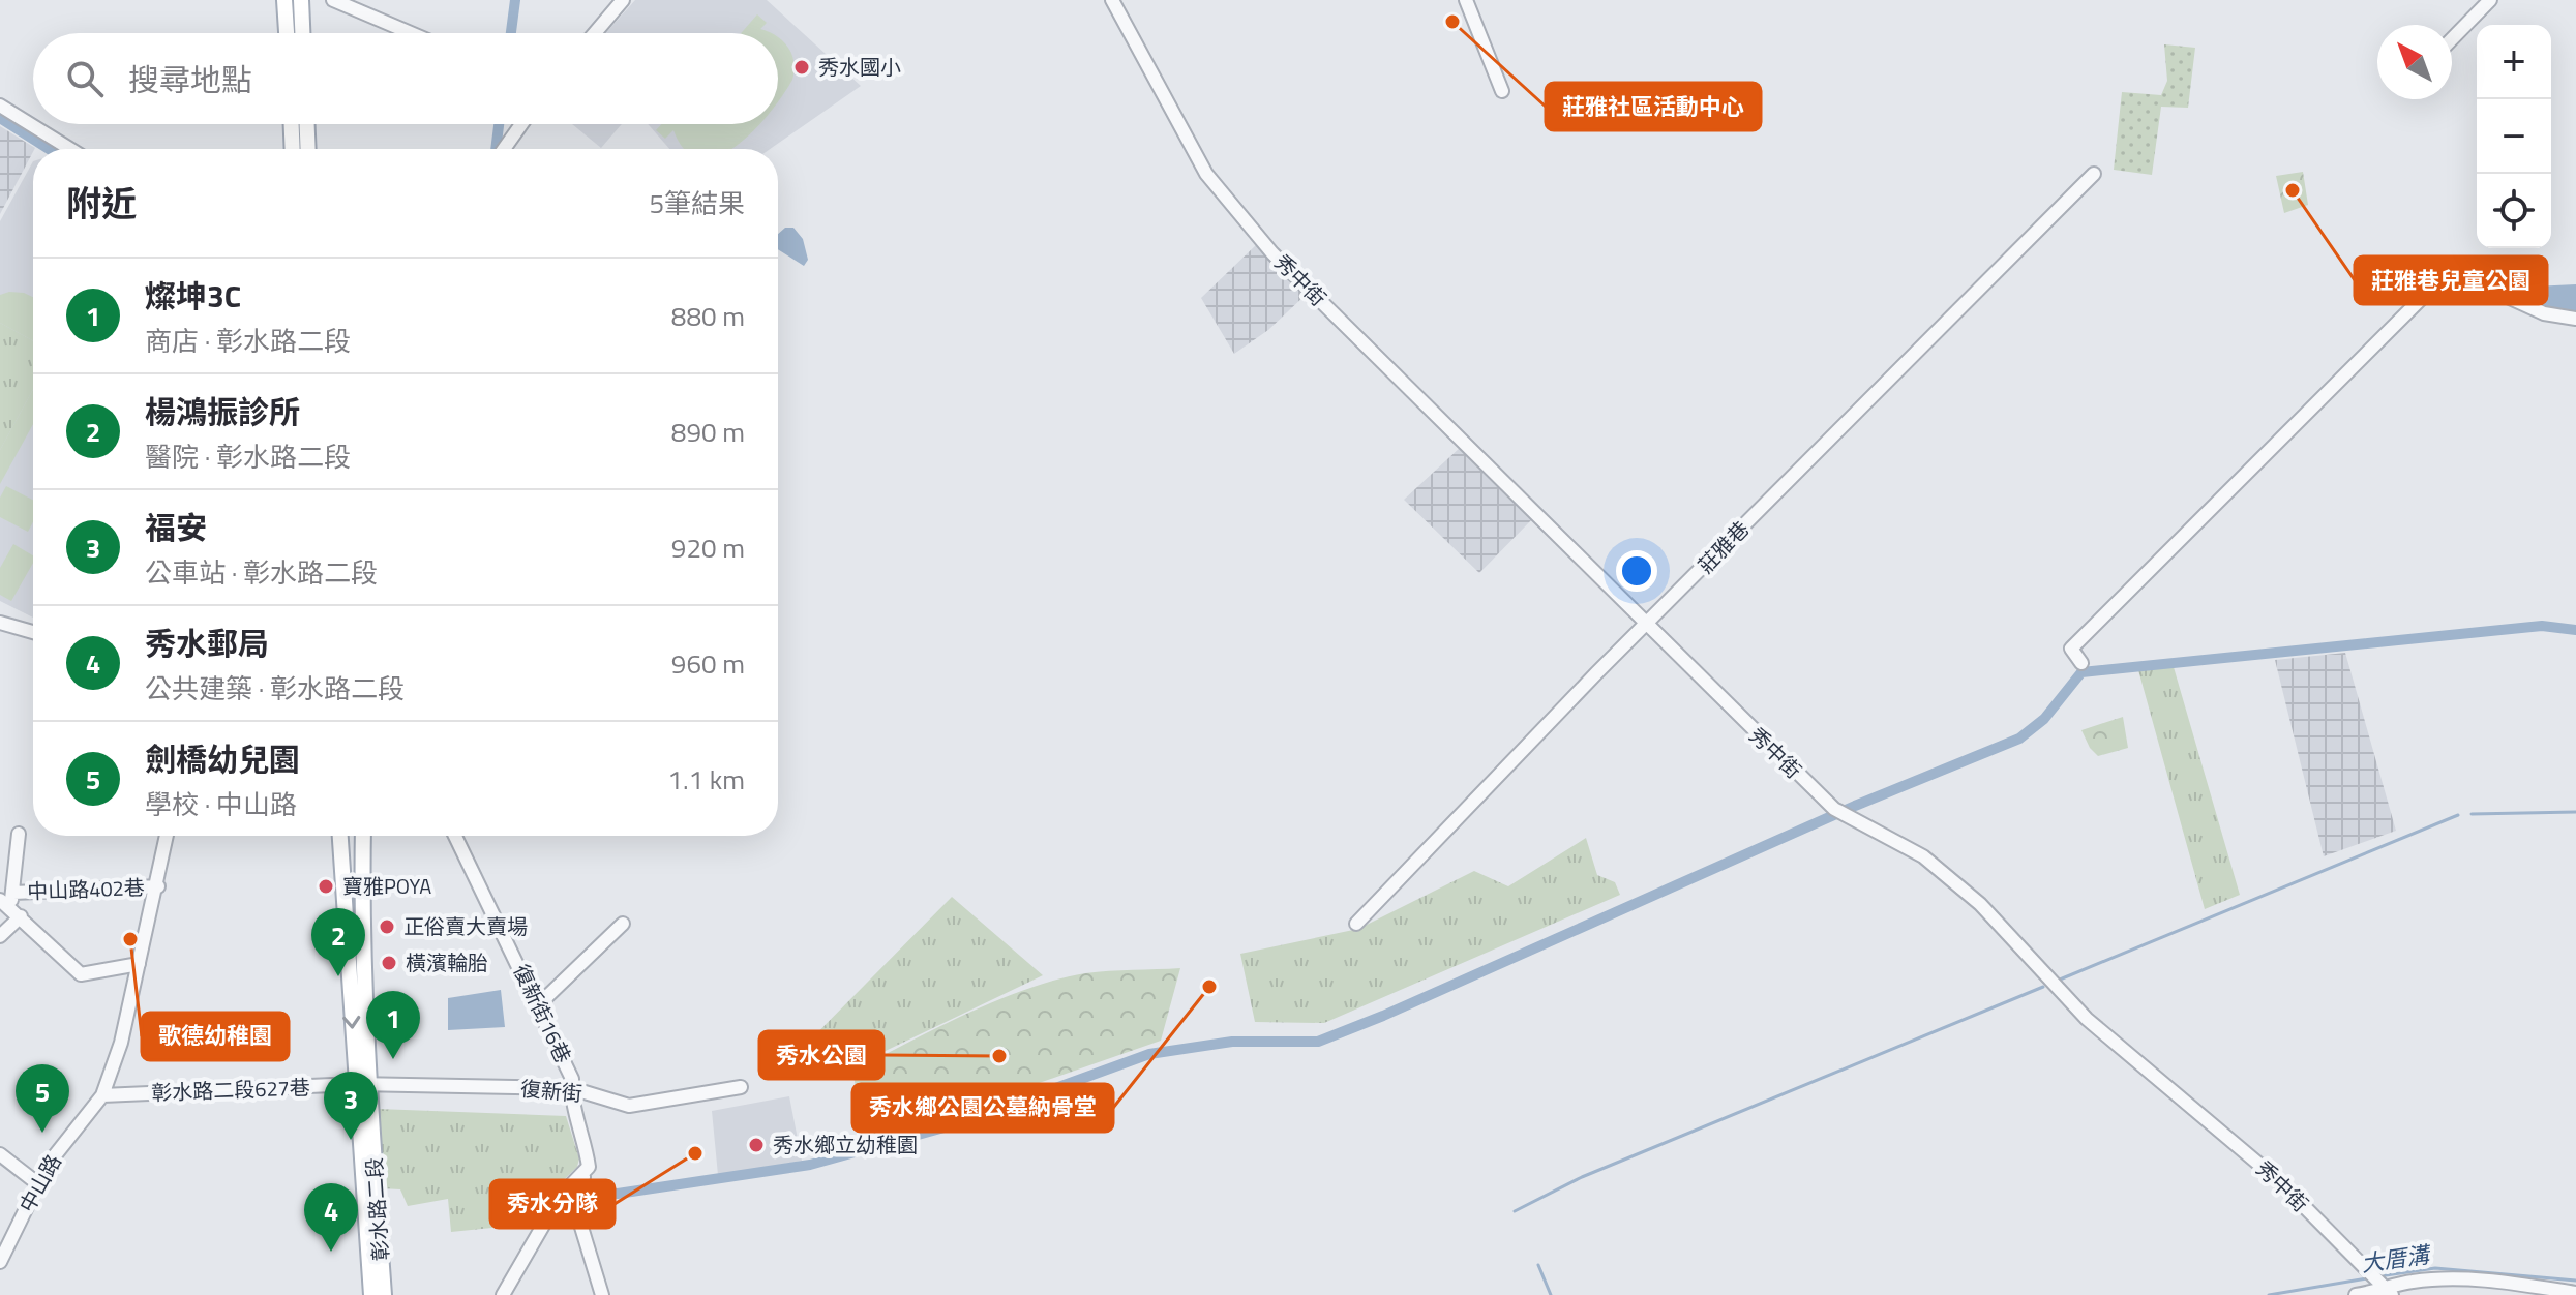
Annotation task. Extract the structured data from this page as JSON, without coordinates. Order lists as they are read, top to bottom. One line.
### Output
{"streets":{"main road":["彰水路二段"],"street":["秀中街","莊雅巷","中山路402巷","復新街16巷","彰水路二段627巷","復新街","中山路"]},"crossings":[["秀中街","莊雅巷"],["中山路402巷","中山路"],["復新街16巷","復新街"],["彰水路二段627巷","復新街"],["彰水路二段627巷","中山路"],["彰水路二段627巷","彰水路二段"],["復新街","彰水路二段"]],"water":["大厝溝"],"places":["莊雅社區活動中心","秀水國小","莊雅巷兒童公園","寶雅POYA","正俗賣大賣場","歌德幼稚園","橫濱輪胎","秀水鄉公園公墓納骨堂","秀水公園","秀水鄉立幼稚園","秀水分隊"],"north":"top left","page":{"map_buttons":["+","−"],"search":"搜尋地點","heading":["附近","5筆結果"],"list":[{"mark":"1","name":"燦坤3C","note":"商店 · 彰水路二段","value":"880 m"},{"mark":"2","name":"楊鴻振診所","note":"醫院 · 彰水路二段","value":"890 m"},{"mark":"3","name":"福安","note":"公車站 · 彰水路二段","value":"920 m"},{"mark":"4","name":"秀水郵局","note":"公共建築 · 彰水路二段","value":"960 m"},{"mark":"5","name":"劍橋幼兒園","note":"學校 · 中山路","value":"1.1 km"}],"pins":["2","1","5","3","4"]}}
